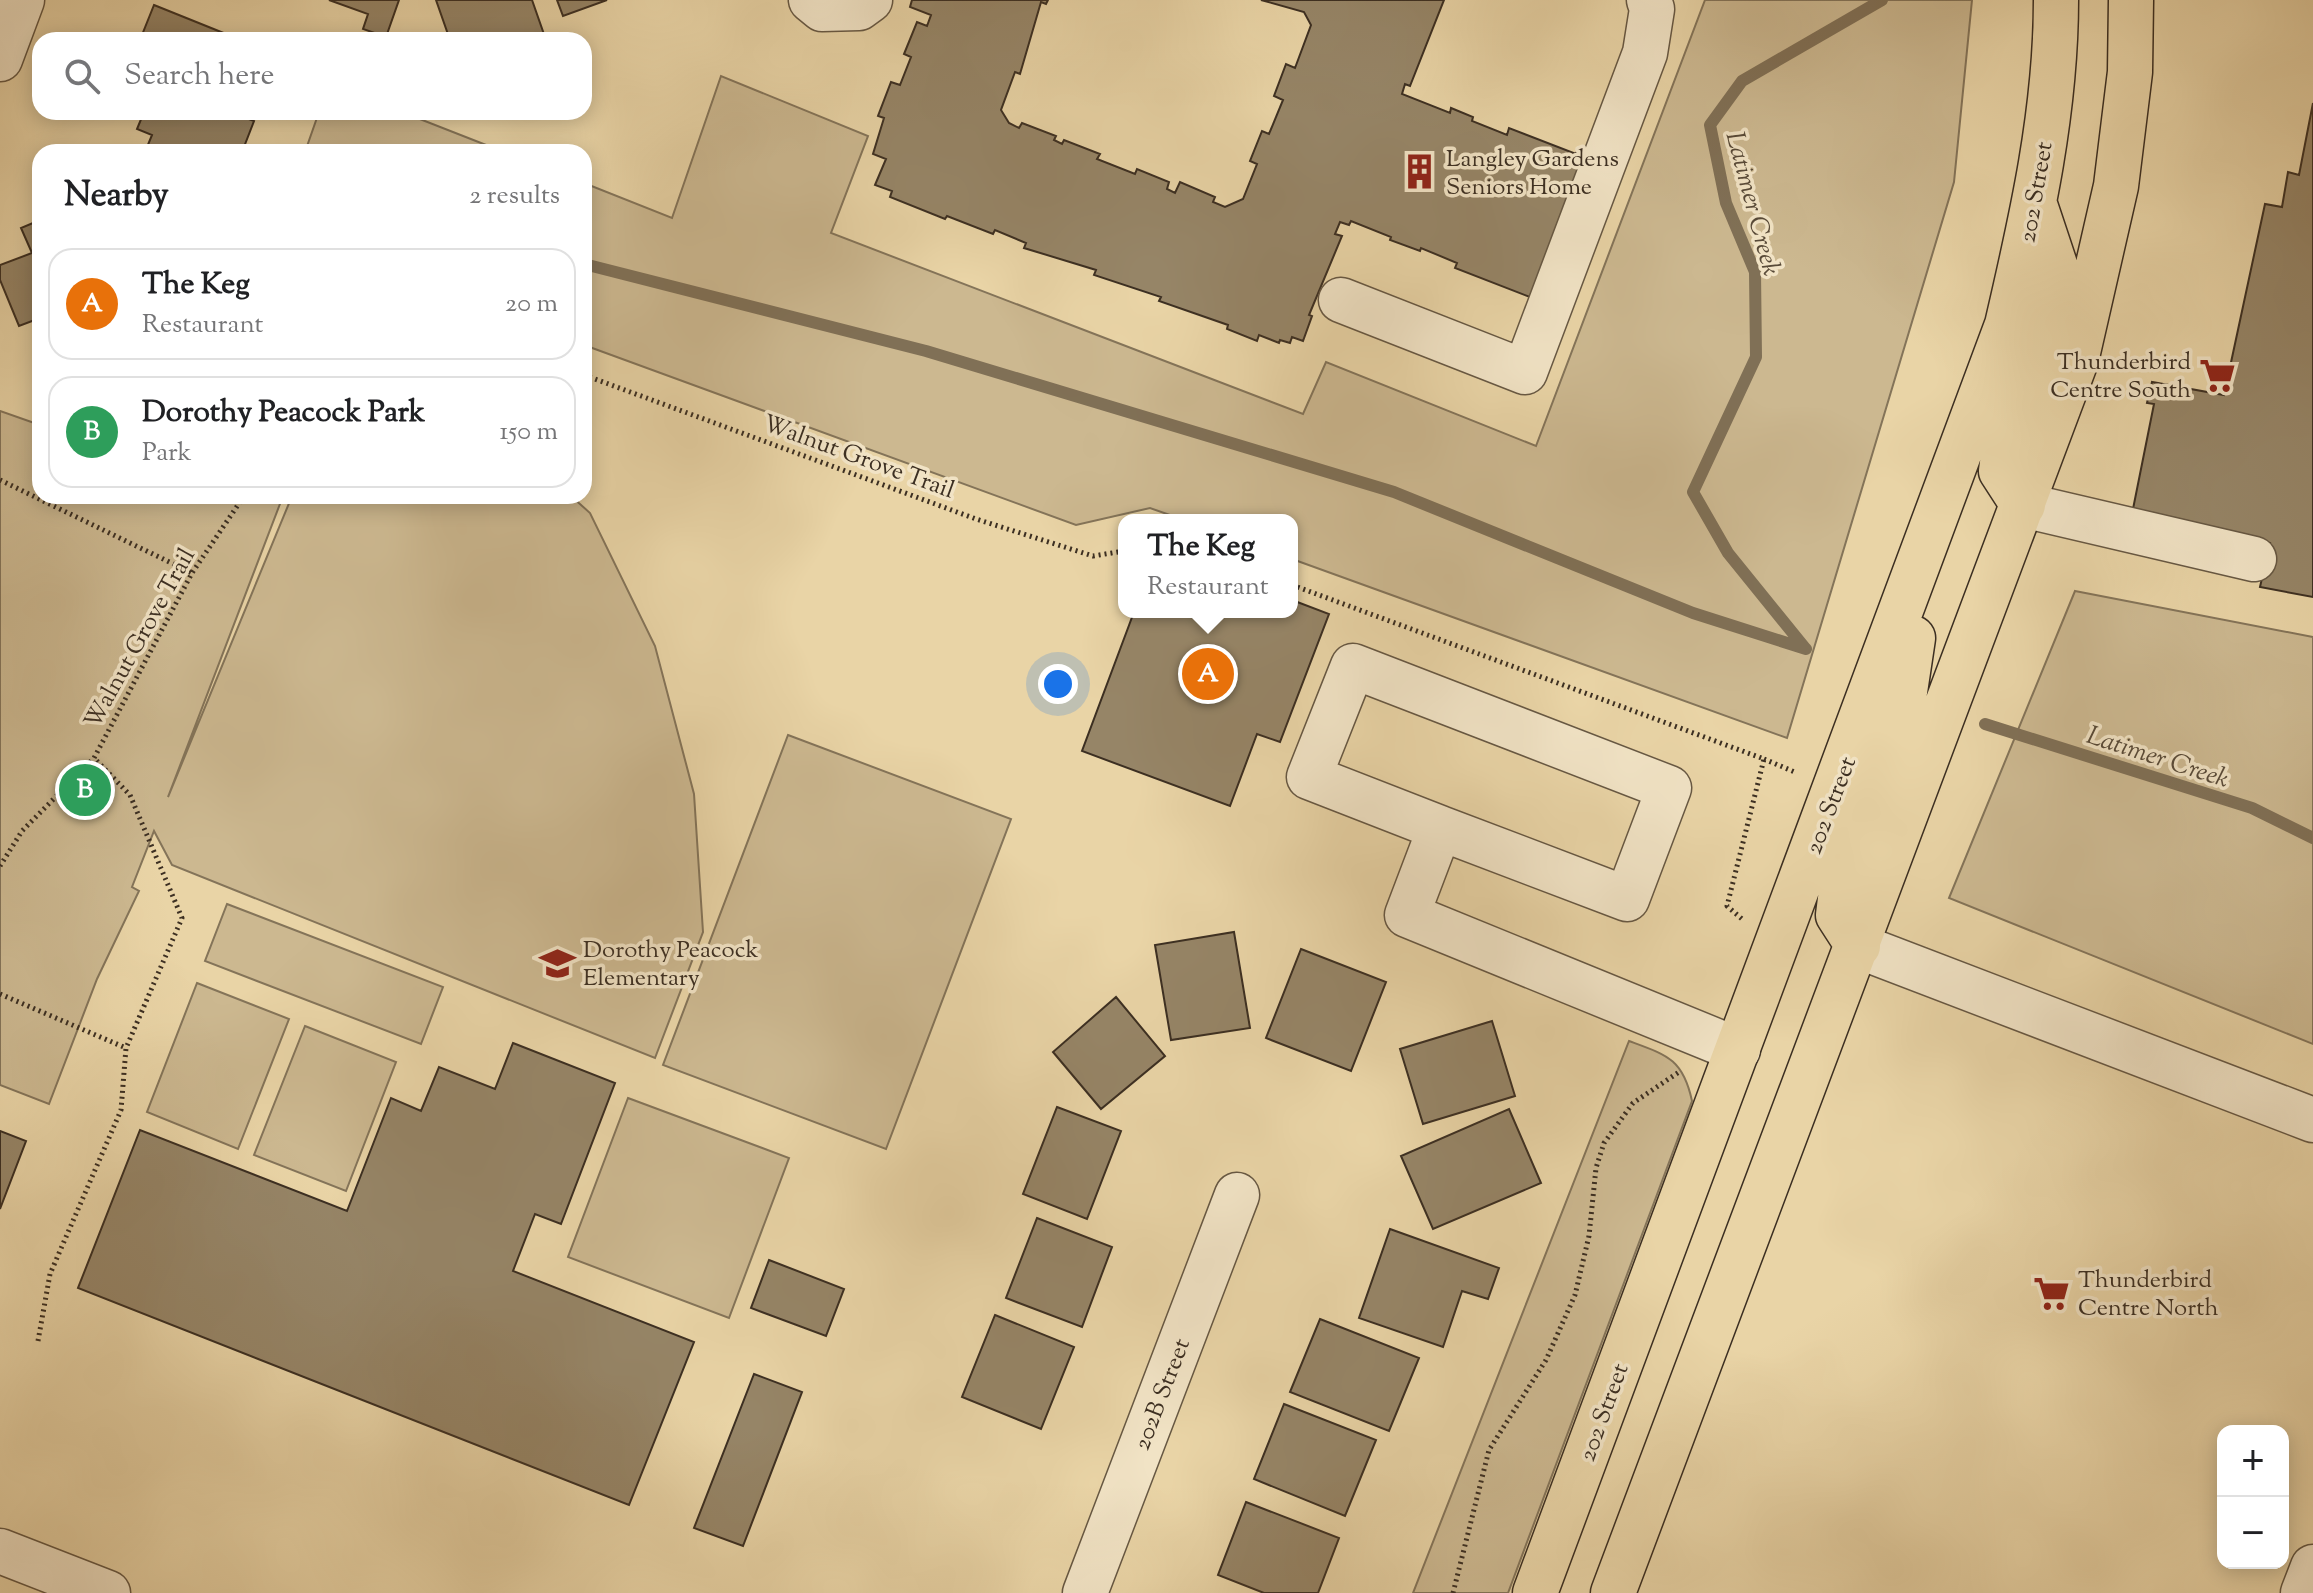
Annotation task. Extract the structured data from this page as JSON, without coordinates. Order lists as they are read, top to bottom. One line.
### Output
{"streets":{"main road":["202 Street"],"street":["202B Street"],"path":["Walnut Grove Trail"]},"water":["Latimer Creek"],"places":{"building":["Langley Gardens Seniors Home"],"supermarket":["Thunderbird Centre South","Thunderbird Centre North"],"school or university":["Dorothy Peacock Elementary"]},"page":{"search":"Search here","heading":["Nearby","2 results"],"list":[{"mark":"A","name":"The Keg","note":"Restaurant","value":"20 m"},{"mark":"B","name":"Dorothy Peacock Park","note":"Park","value":"150 m"}],"popup":["The Keg","Restaurant"],"pins":["A","B"],"map_buttons":["+","−"]}}
